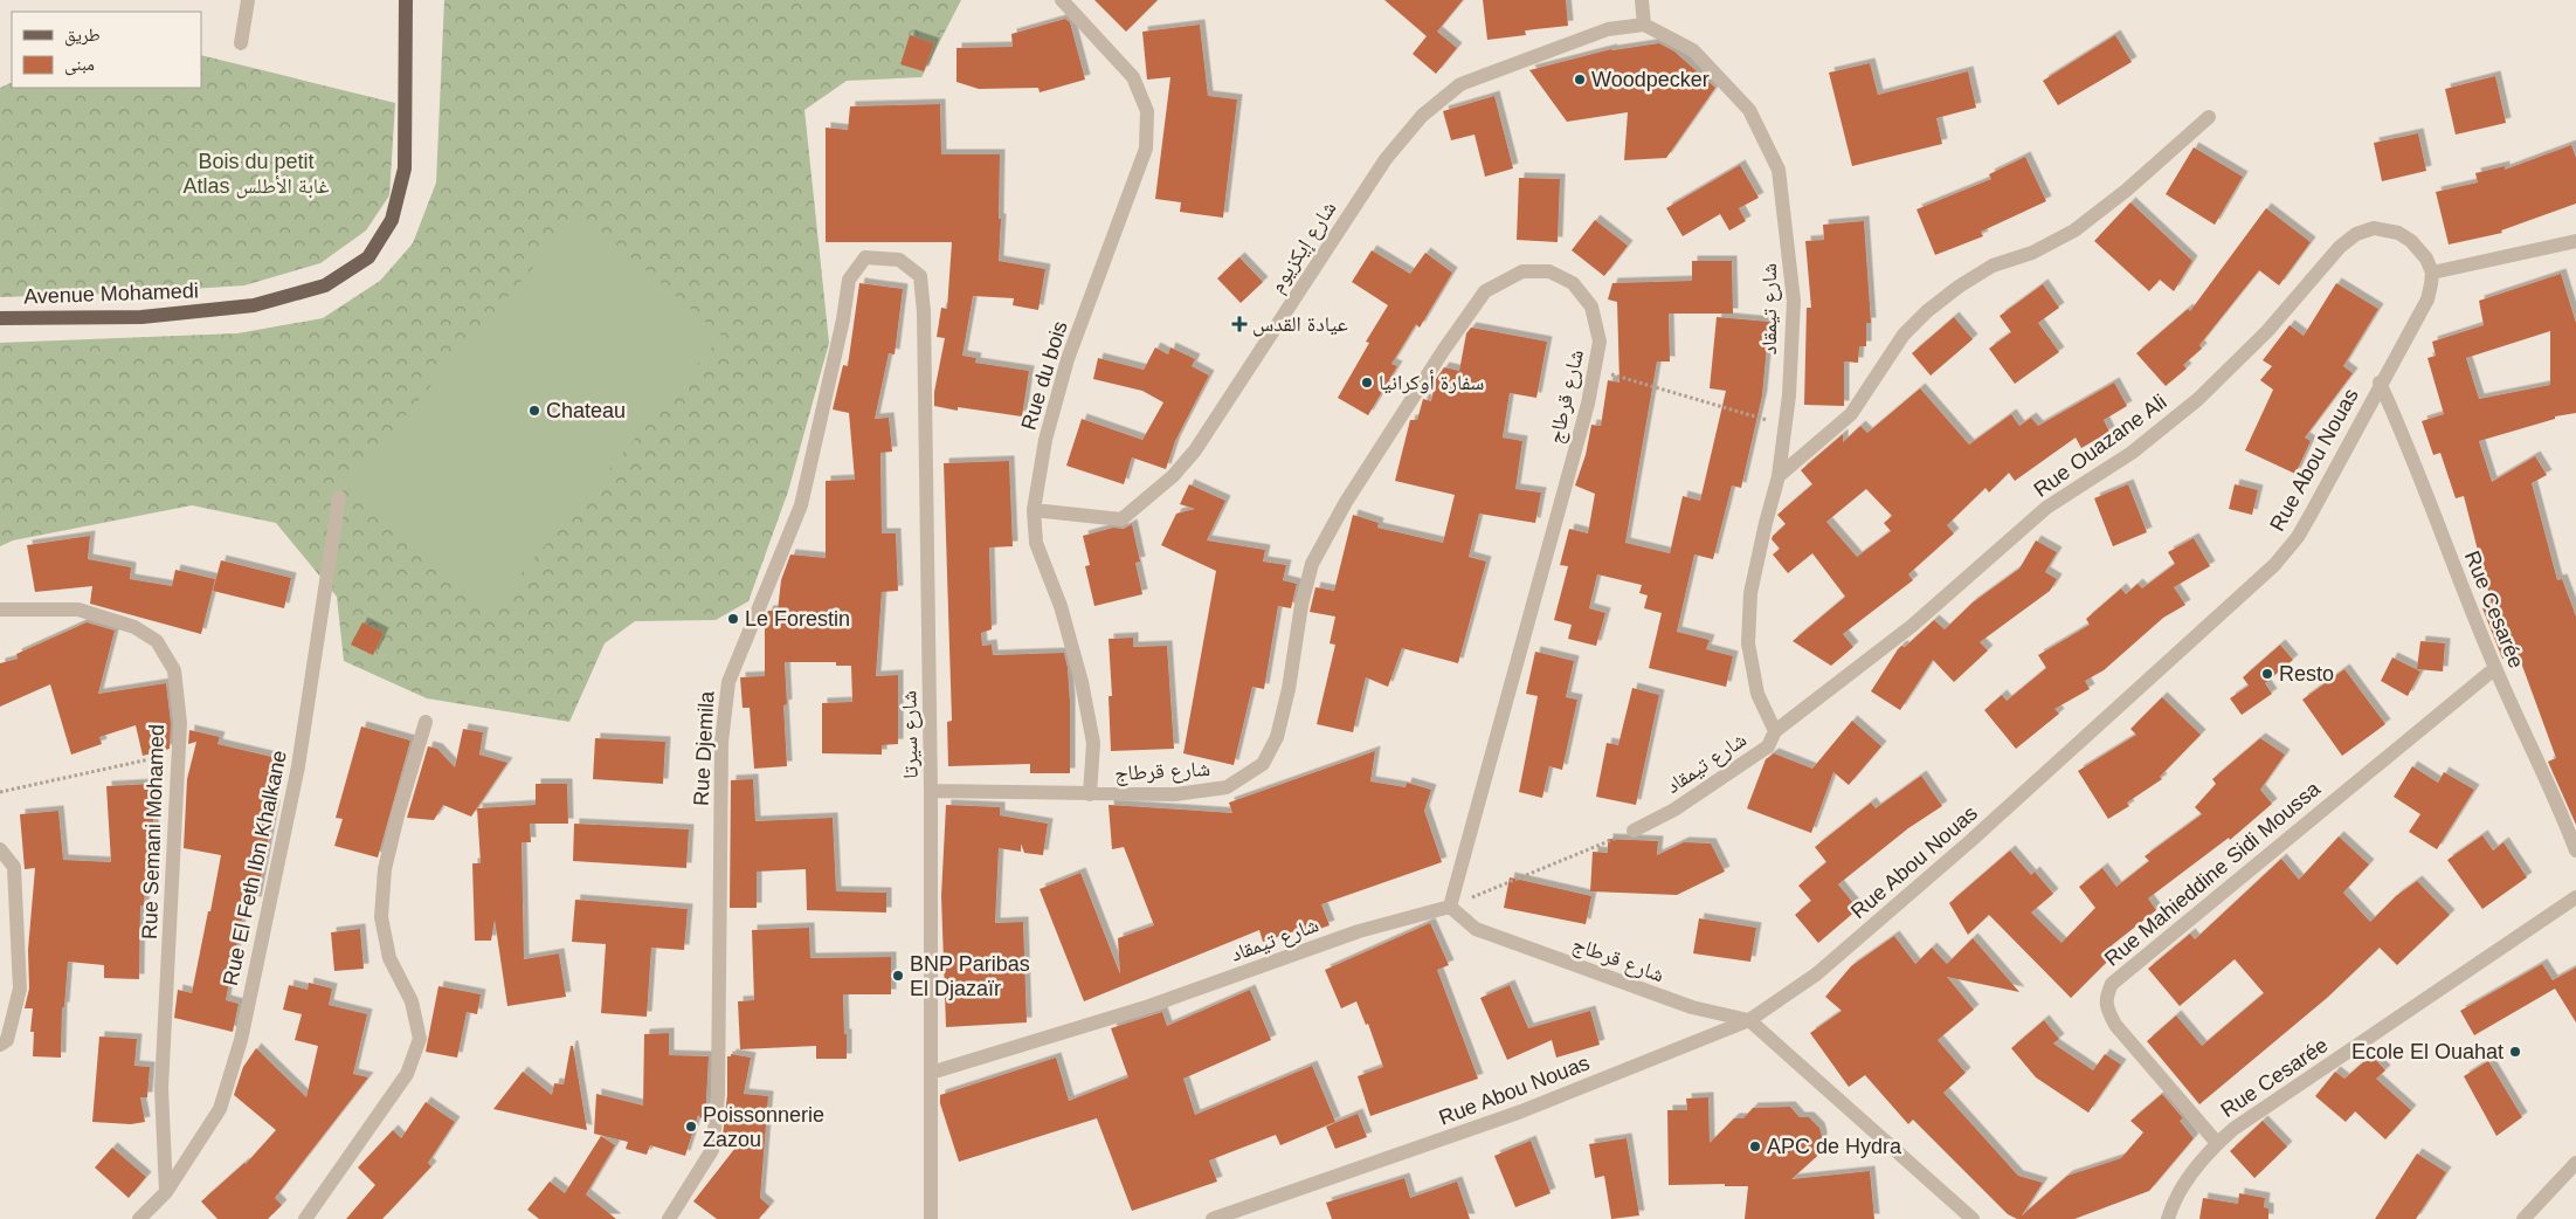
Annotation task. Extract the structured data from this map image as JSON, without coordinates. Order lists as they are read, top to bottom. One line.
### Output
{"streets":{"main road":["Avenue Mohamedi"],"street":["شارع إيكزيوم","شارع تيمقاد","Rue du bois","شارع قرطاج","Rue Ouazane Ali","Rue Abou Nouas","Rue Cesarée","شارع سيرتا","Rue Djemila","Rue Semani Mohamed","Rue El Feth Ibn Khalkane","Rue Mahieddine Sidi Moussa"]},"crossings":[["شارع إيكزيوم","شارع تيمقاد"],["شارع إيكزيوم","Rue du bois"],["شارع تيمقاد","شارع قرطاج"],["شارع تيمقاد","Rue Ouazane Ali"],["شارع تيمقاد","شارع سيرتا"],["Rue du bois","شارع قرطاج"],["شارع قرطاج","Rue Abou Nouas"],["شارع قرطاج","شارع سيرتا"],["Rue Ouazane Ali","Rue Abou Nouas"],["Rue Abou Nouas","Rue Cesarée"],["Rue Cesarée","Rue Mahieddine Sidi Moussa"],["شارع سيرتا","Rue Djemila"],["Rue Semani Mohamed","Rue El Feth Ibn Khalkane"]],"parks":["Bois du petit Atlas غابة الأطلس"],"places":{"other":["Woodpecker","سفارة أوكرانيا","Chateau","Le Forestin","Resto","BNP Paribas El Djazaïr","Ecole El Ouahat","Poissonnerie Zazou","APC de Hydra"],"health":["عيادة القدس"]},"legend":["طريق","مبنى"]}
